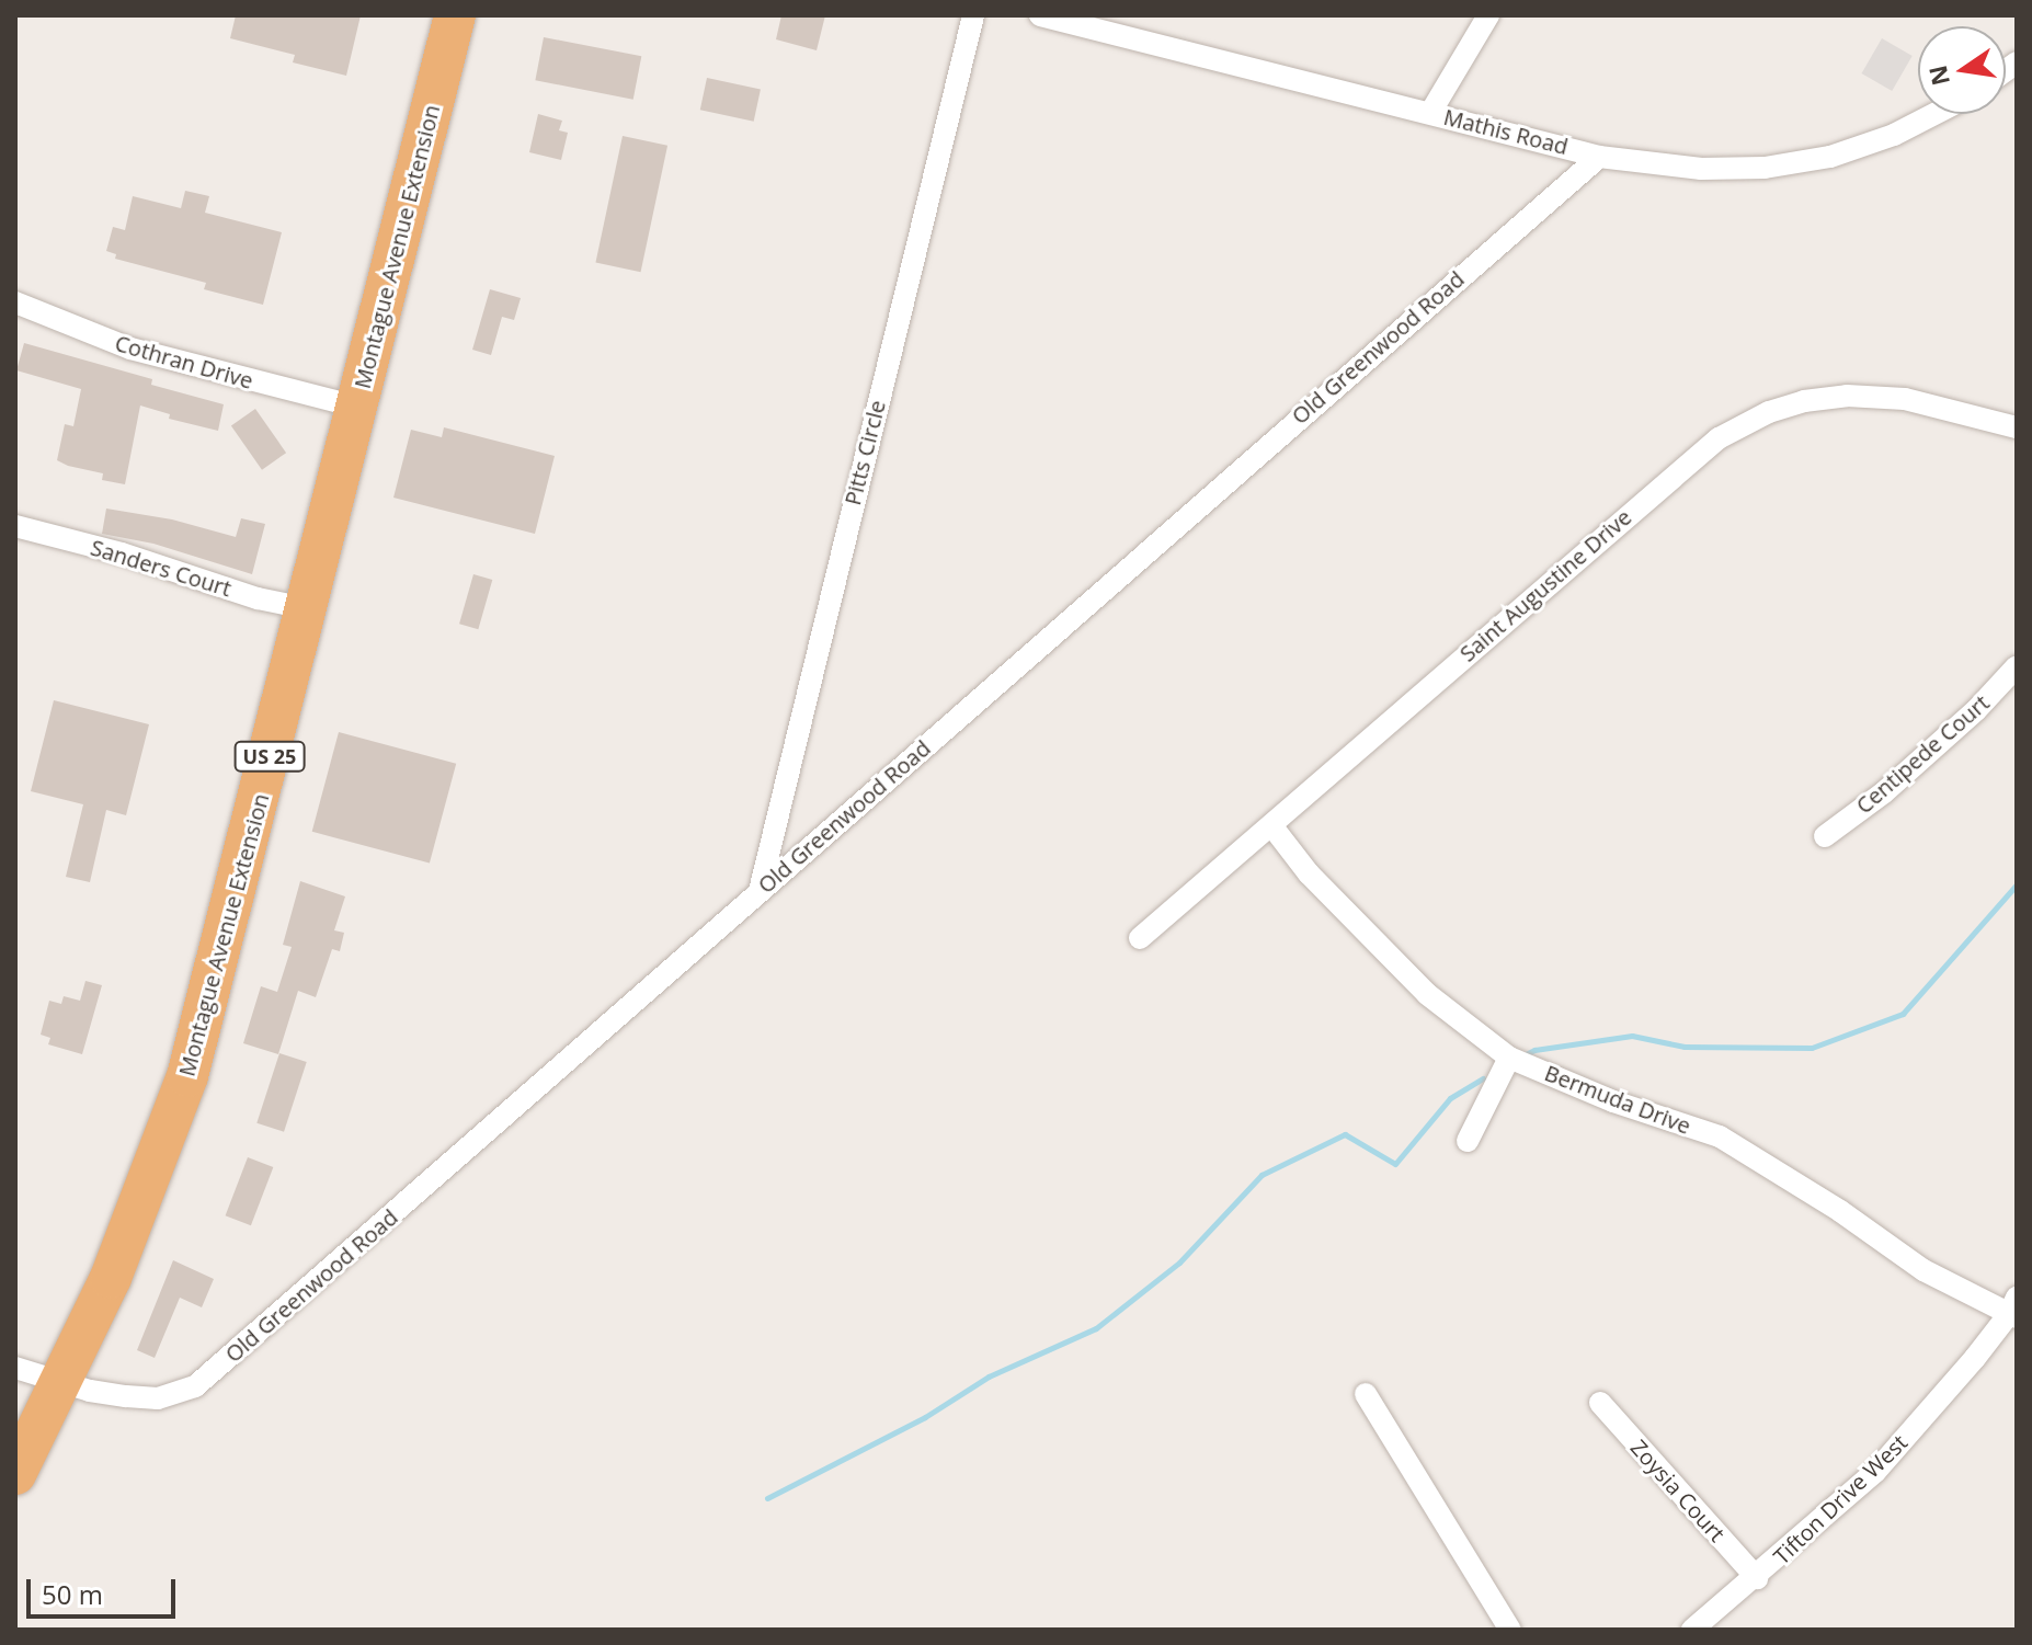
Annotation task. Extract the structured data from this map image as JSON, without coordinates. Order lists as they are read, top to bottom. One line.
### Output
{"streets":{"highway":["Montague Avenue Extension","US 25"],"street":["Mathis Road","Old Greenwood Road","Cothran Drive","Pitts Circle","Sanders Court","Saint Augustine Drive","Centipede Court","Bermuda Drive","Zoysia Court","Tifton Drive West"]},"crossings":[["Mathis Road","Old Greenwood Road"],["Montague Avenue Extension","Old Greenwood Road"],["Montague Avenue Extension","Cothran Drive"],["Montague Avenue Extension","Sanders Court"],["Old Greenwood Road","Pitts Circle"],["Saint Augustine Drive","Bermuda Drive"],["Bermuda Drive","Tifton Drive West"],["Zoysia Court","Tifton Drive West"]],"scale_bar":"50 m","north":"left"}
